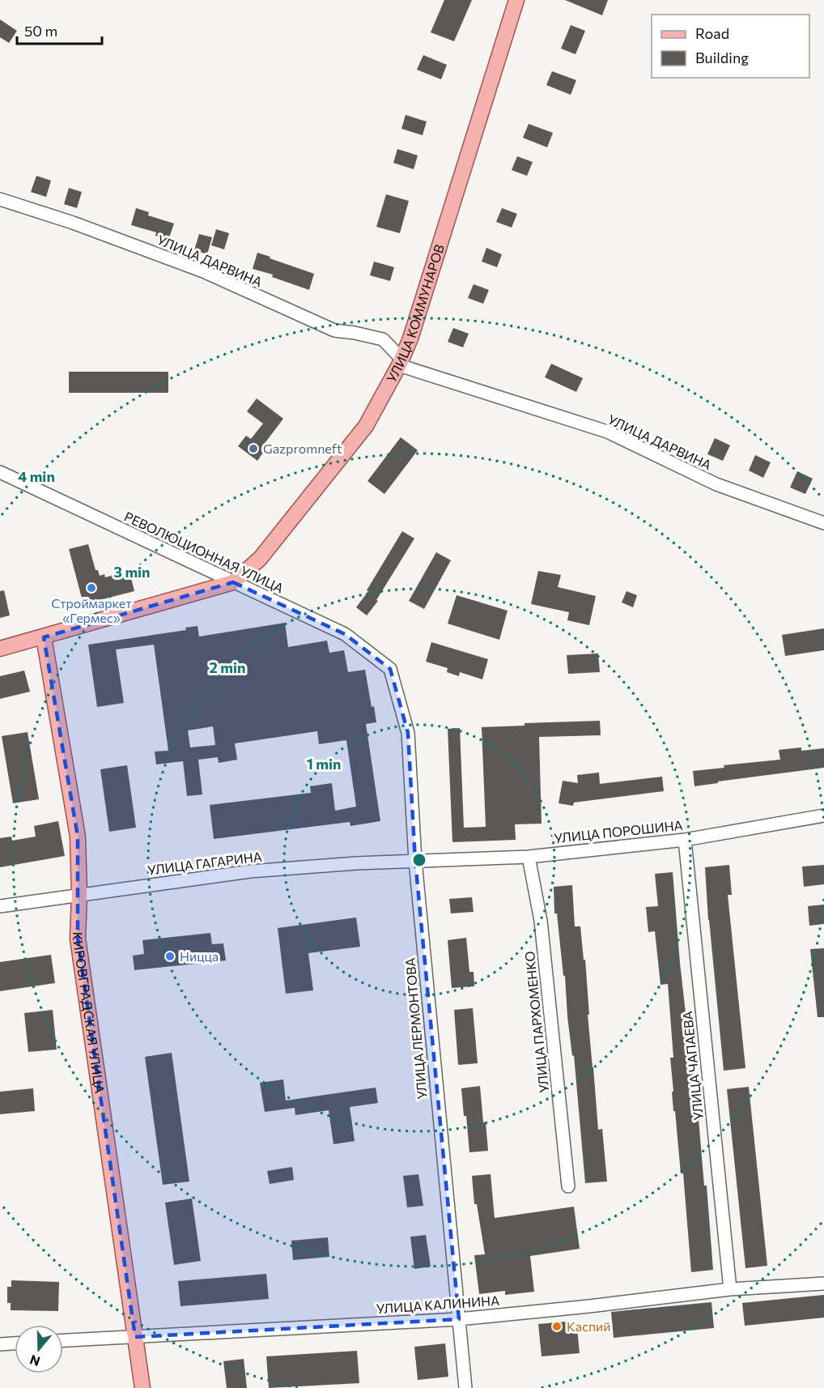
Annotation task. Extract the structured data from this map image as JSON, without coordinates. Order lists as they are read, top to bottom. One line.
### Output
{"streets":{"main road":["УЛИЦА КОММУНАРОВ","КИРОВГРАДСКАЯ УЛИЦА"],"street":["УЛИЦА ДАРВИНА","РЕВОЛЮЦИОННАЯ УЛИЦА","УЛИЦА ПОРОШИНА","УЛИЦА ГАГАРИНА","УЛИЦА ПАРХОМЕНКО","УЛИЦА ЛЕРМОНТОВА","УЛИЦА ЧАПАЕВА","УЛИЦА КАЛИНИНА"]},"crossings":[["УЛИЦА ДАРВИНА","УЛИЦА КОММУНАРОВ"],["УЛИЦА КОММУНАРОВ","РЕВОЛЮЦИОННАЯ УЛИЦА"],["РЕВОЛЮЦИОННАЯ УЛИЦА","УЛИЦА ЛЕРМОНТОВА"],["УЛИЦА ПОРОШИНА","УЛИЦА ГАГАРИНА"],["УЛИЦА ПОРОШИНА","УЛИЦА ПАРХОМЕНКО"],["УЛИЦА ПОРОШИНА","УЛИЦА ЛЕРМОНТОВА"],["УЛИЦА ПОРОШИНА","УЛИЦА ЧАПАЕВА"],["УЛИЦА ГАГАРИНА","КИРОВГРАДСКАЯ УЛИЦА"],["УЛИЦА ГАГАРИНА","УЛИЦА ЛЕРМОНТОВА"],["КИРОВГРАДСКАЯ УЛИЦА","УЛИЦА КАЛИНИНА"],["УЛИЦА ЛЕРМОНТОВА","УЛИЦА КАЛИНИНА"],["УЛИЦА ЧАПАЕВА","УЛИЦА КАЛИНИНА"]],"places":["Gazpromneft","Строймаркет «Гермес»","Ницца","Каспий"],"legend":["Road","Building"],"scale_bar":"50 m","north":"bottom","rings":["4 min","3 min","2 min","1 min"]}
